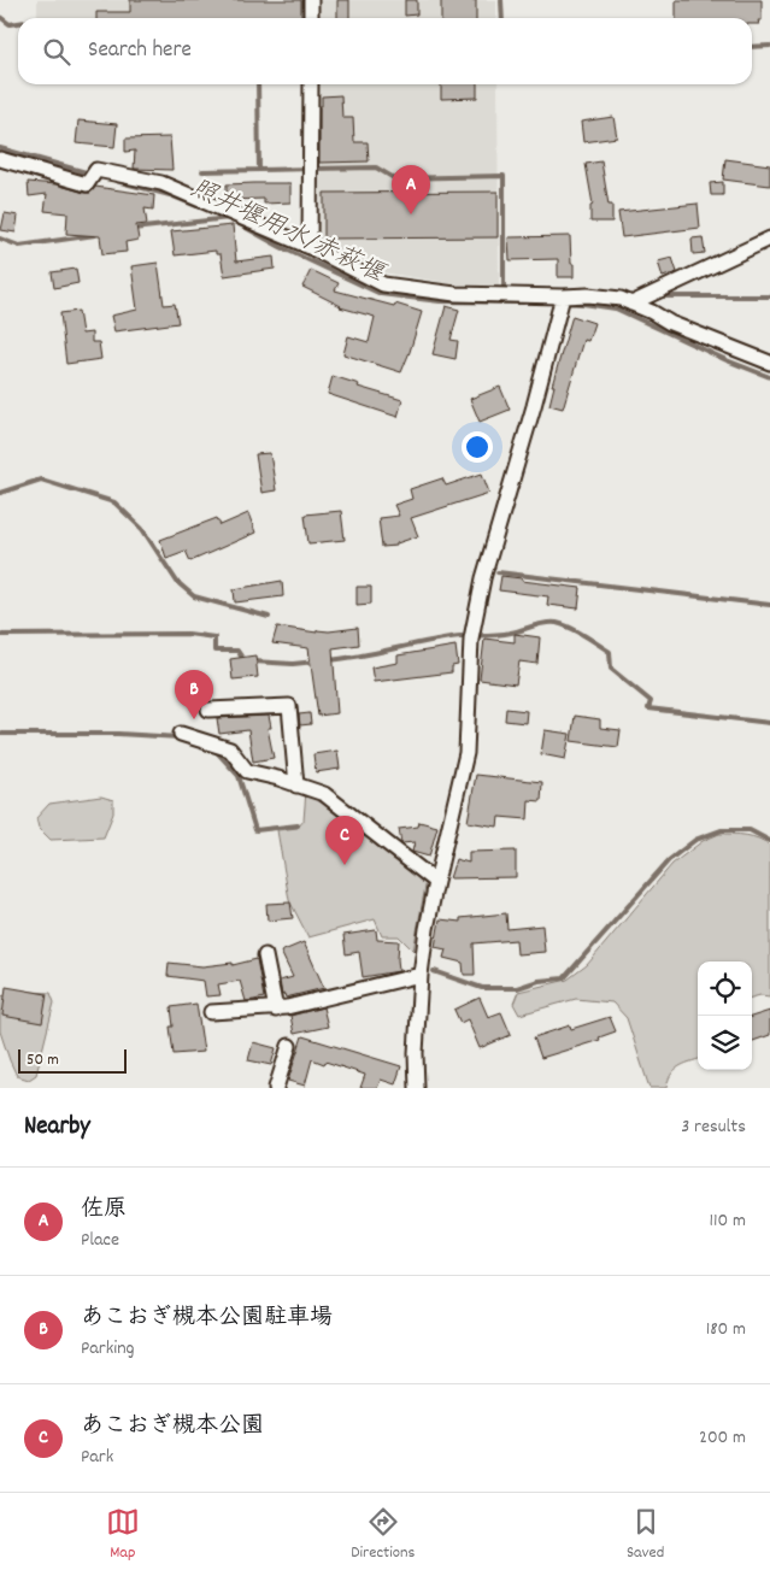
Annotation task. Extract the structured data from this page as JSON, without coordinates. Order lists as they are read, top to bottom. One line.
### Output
{"water":["照井堰用水/赤萩堰"],"scale_bar":"50 m","page":{"search":"Search here","pins":["A","B","C"],"scale":"50 m","heading":["Nearby","3 results"],"list":[{"mark":"A","name":"佐原","note":"Place","value":"110 m"},{"mark":"B","name":"あこおぎ槻本公園駐車場","note":"Parking","value":"180 m"},{"mark":"C","name":"あこおぎ槻本公園","note":"Park","value":"200 m"}],"nav":["Map","Directions","Saved"]}}
